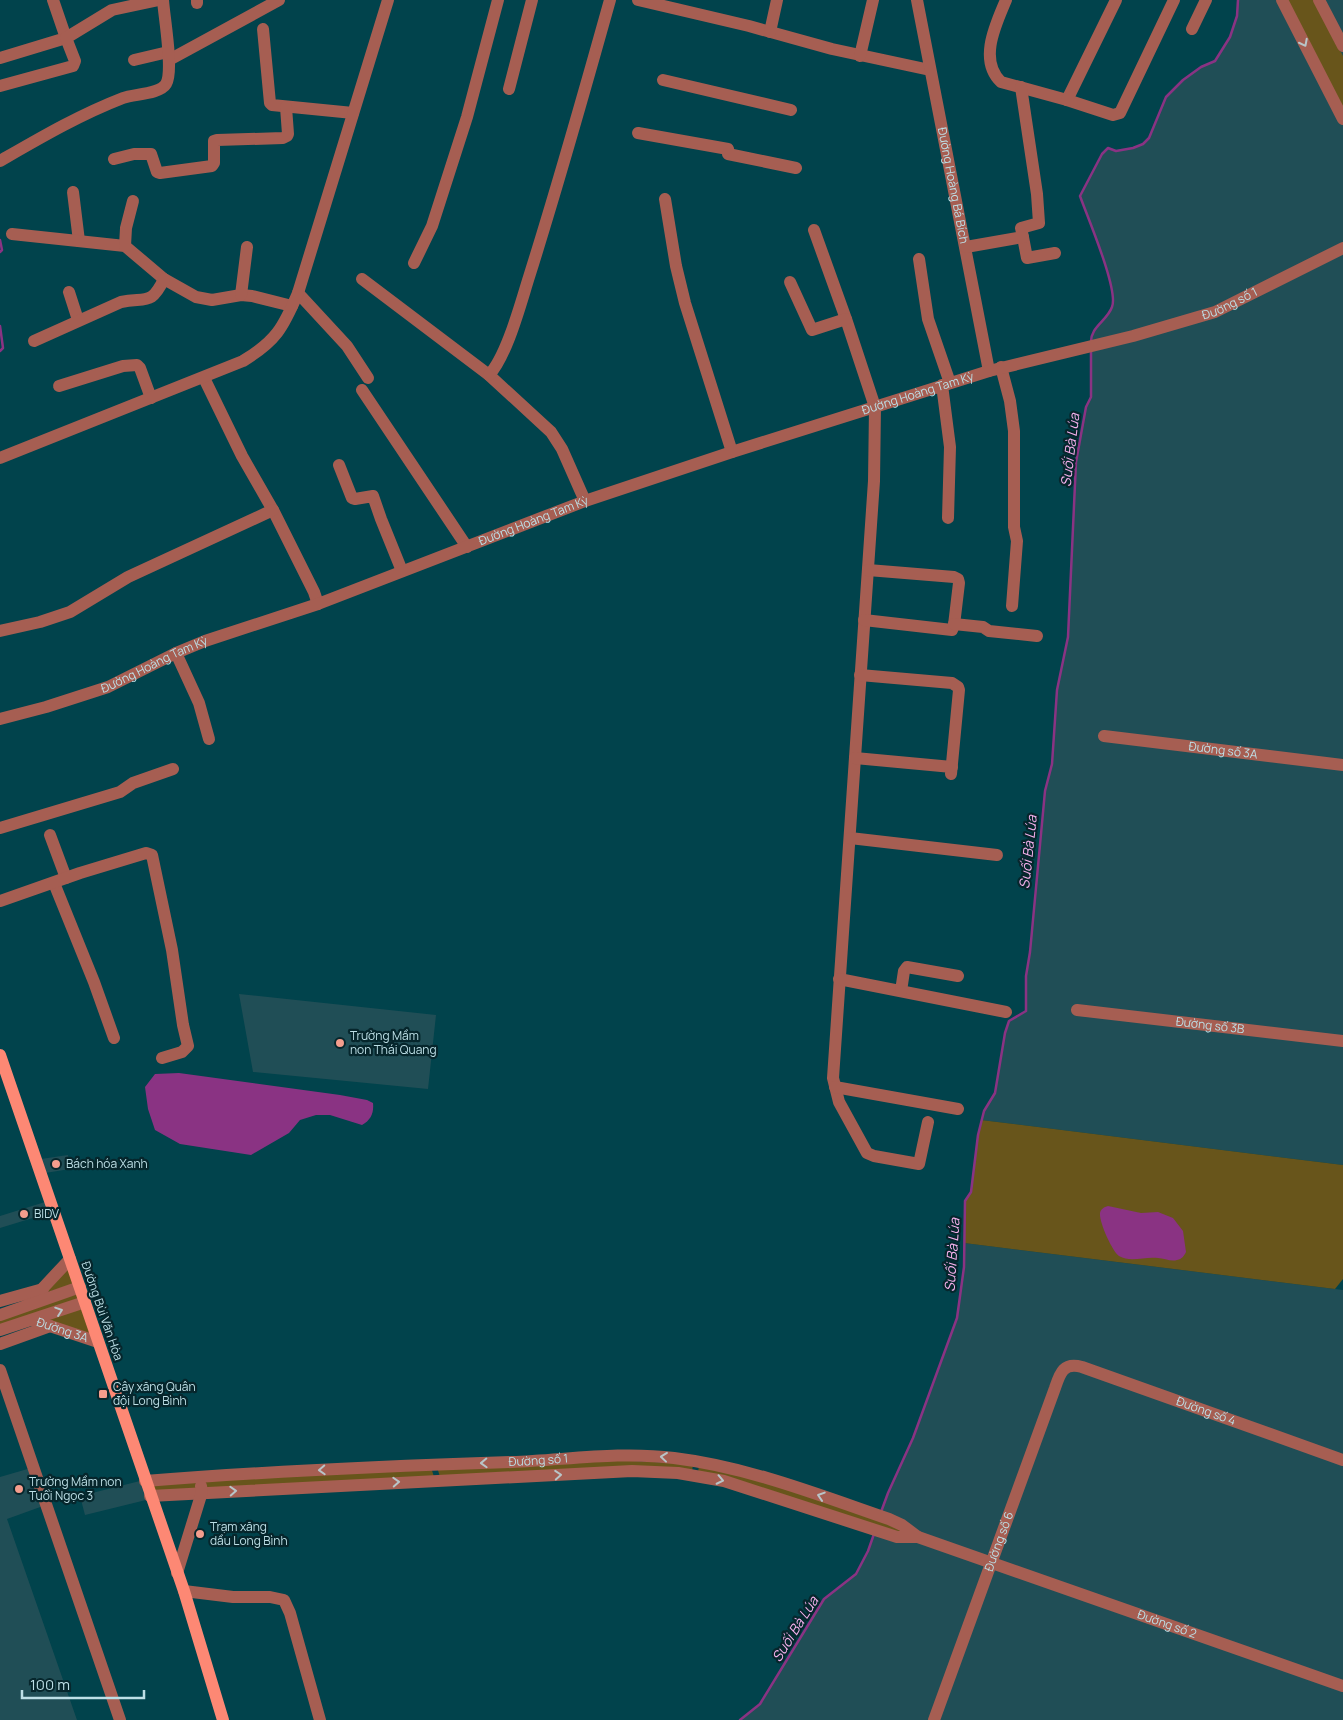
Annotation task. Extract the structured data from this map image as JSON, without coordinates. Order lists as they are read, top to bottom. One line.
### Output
{"streets":{"main road":["Đường Bùi Văn Hòa"],"street":["Đường Hoàng Bá Bích","Đường số 1","Đường Hoàng Tam Kỳ","Đường số 3A","Đường số 3B","Đường 3A","Đường số 4","Đường số 6","Đường số 2"]},"crossings":[["Đường Hoàng Bá Bích","Đường Hoàng Tam Kỳ"],["Đường số 1","Đường Hoàng Tam Kỳ"],["Đường số 1","Đường Bùi Văn Hòa"],["Đường số 1","Đường số 6"],["Đường số 1","Đường số 2"],["Đường Bùi Văn Hòa","Đường 3A"],["Đường số 4","Đường số 6"],["Đường số 6","Đường số 2"]],"water":["Suối Bà Lúa"],"places":{"other":["Trường Mầm non Thái Quang","Bách hóa Xanh","BIDV","Trường Mầm non Tuổi Ngọc 3","Trạm xăng dầu Long Bình"],"transit":["Cây xăng Quân đội Long Bình"]},"scale_bar":"100 m"}
